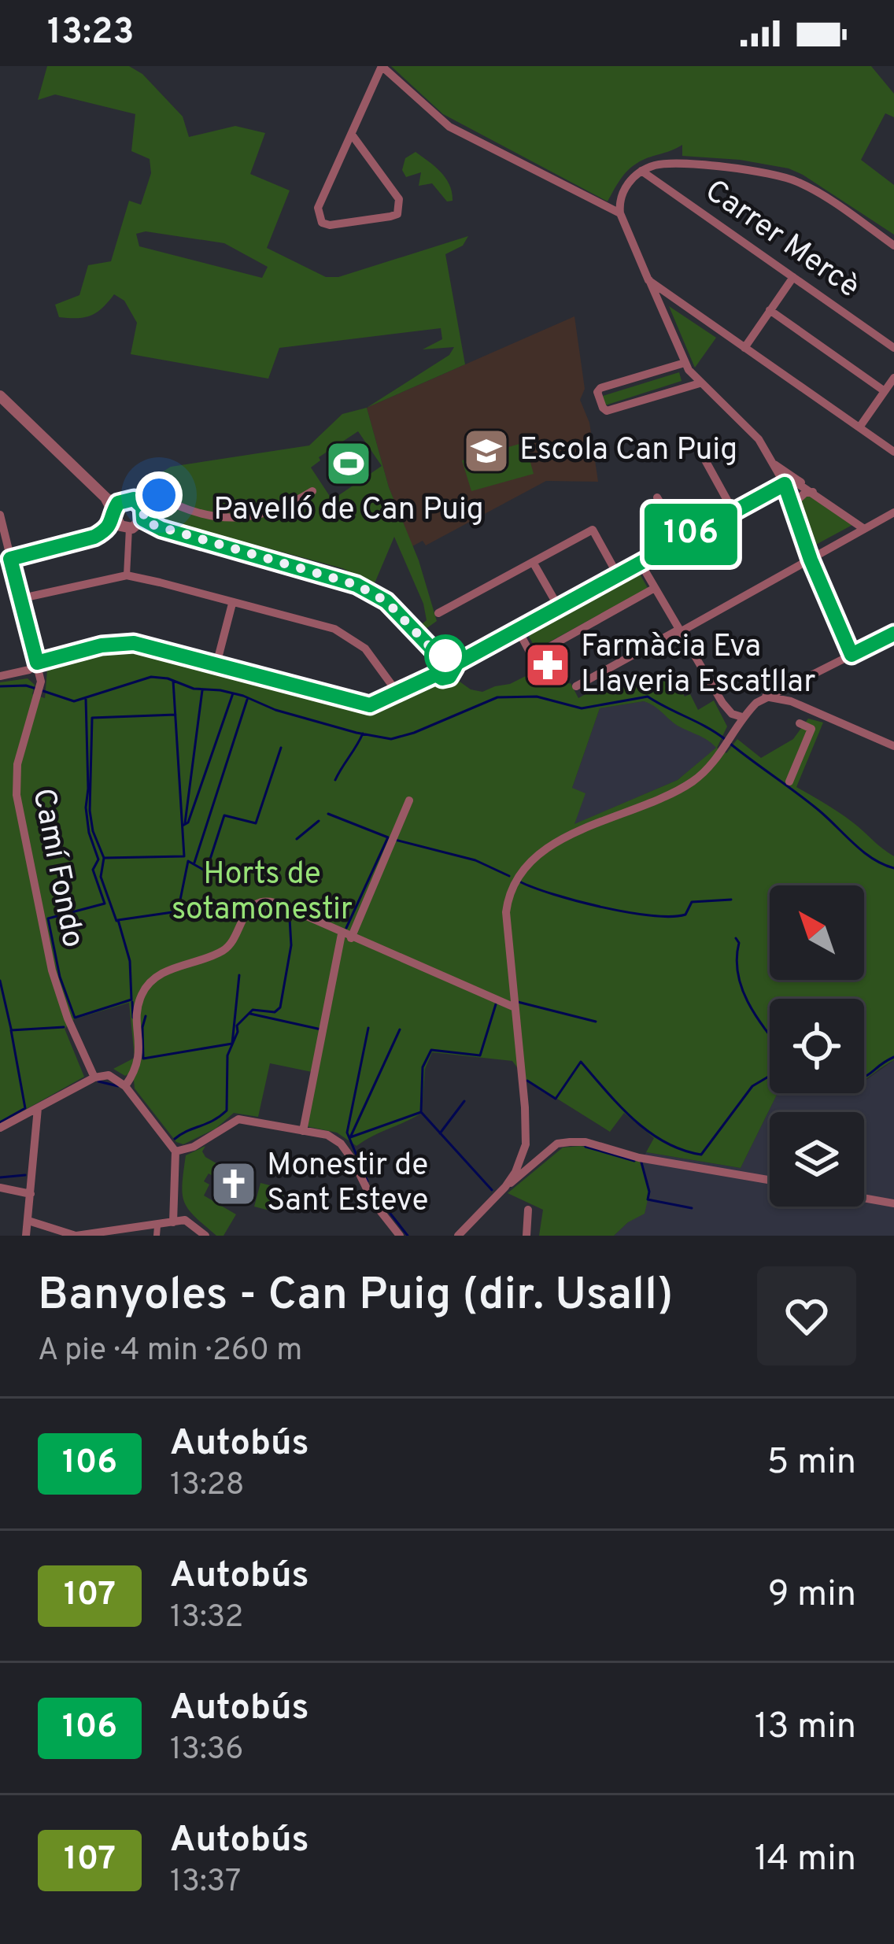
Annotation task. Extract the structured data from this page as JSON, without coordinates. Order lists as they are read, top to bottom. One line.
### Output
{"streets":{"street":["Carrer Mercè","Camí Fondo"]},"parks":["Horts de sotamonestir"],"places":{"school or university":["Escola Can Puig"],"sports":["Pavelló de Can Puig"],"pharmacy":["Farmàcia Eva Llaveria Escatllar"],"church":["Monestir de Sant Esteve"]},"lines":["bus line 106"],"north":"top left","page":{"status":"13:23","on_map":"106","heading":["Banyoles - Can Puig (dir. Usall)","A pie · 4 min · 260 m"],"list":[{"mark":"106","name":"Autobús","note":"13:28","value":"5 min"},{"mark":"107","name":"Autobús","note":"13:32","value":"9 min"},{"mark":"106","name":"Autobús","note":"13:36","value":"13 min"},{"mark":"107","name":"Autobús","note":"13:37","value":"14 min"}]}}
